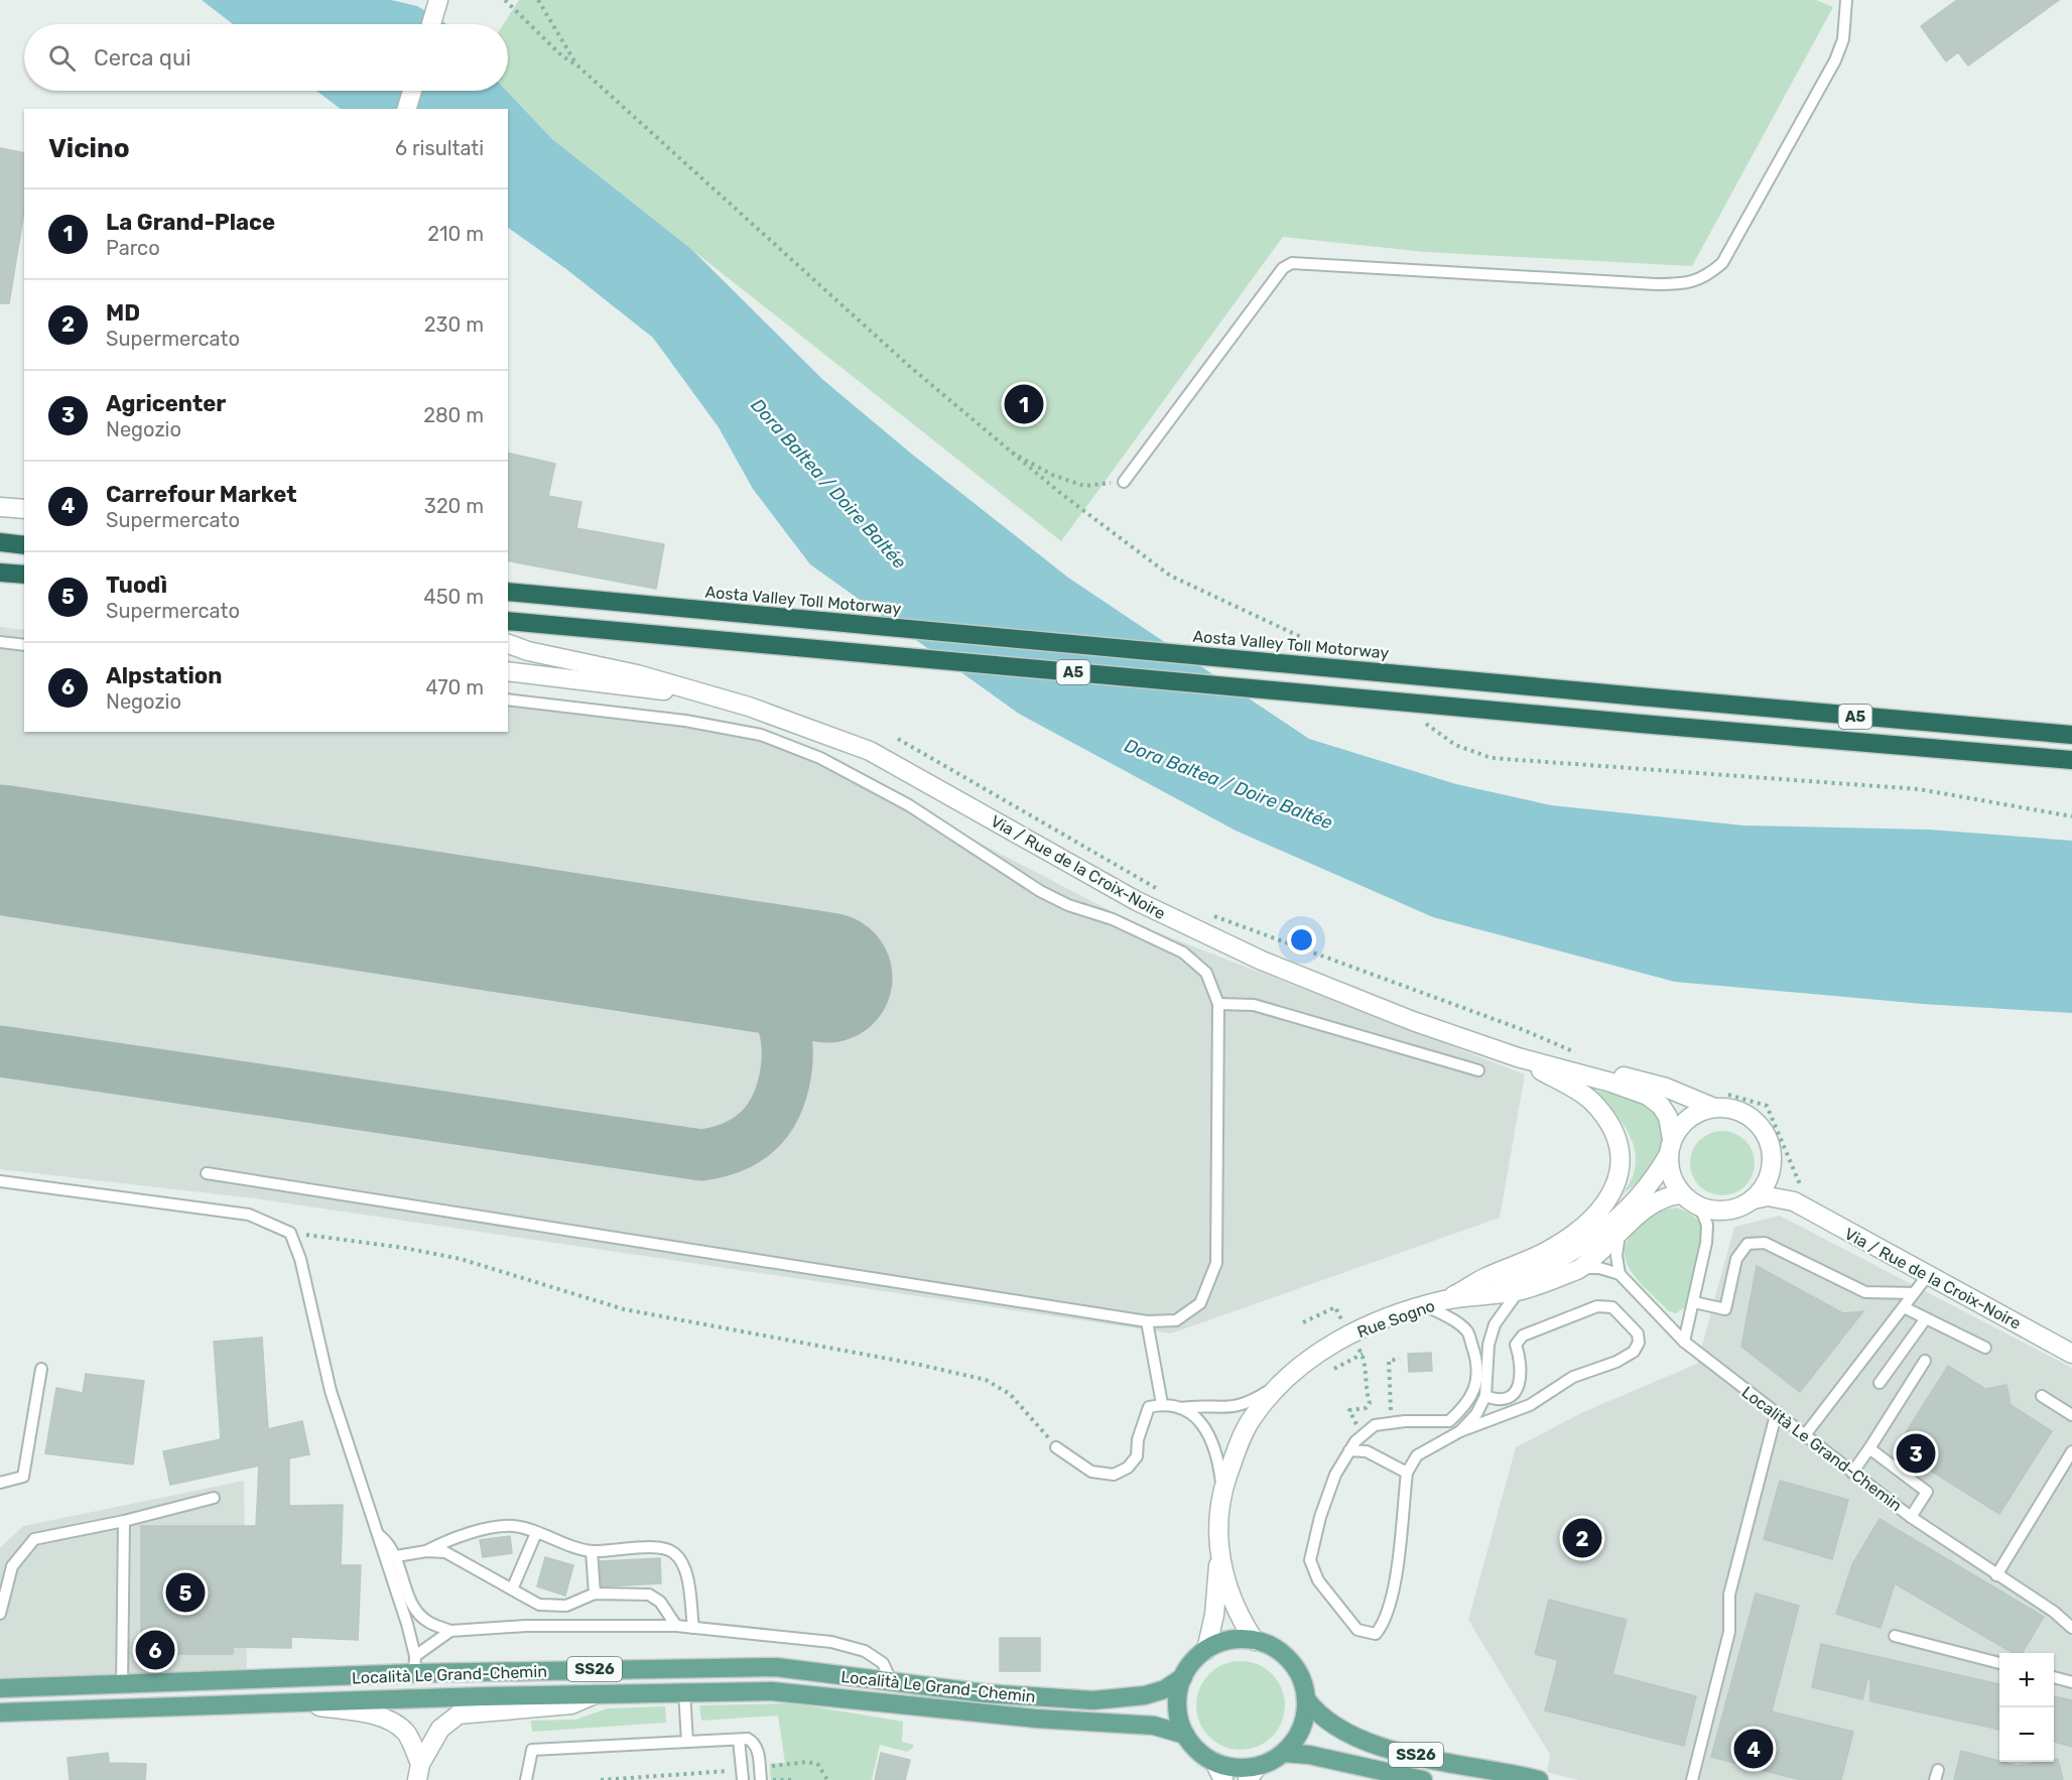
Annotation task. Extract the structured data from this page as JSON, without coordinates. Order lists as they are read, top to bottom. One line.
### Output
{"streets":{"highway":["Aosta Valley Toll Motorway","A5"],"main road":["Località Le Grand-Chemin","SS26"],"street":["Via / Rue de la Croix-Noire","Rue Sogno"]},"crossings":[["Via / Rue de la Croix-Noire","Rue Sogno"],["Rue Sogno","Località Le Grand-Chemin"],["Rue Sogno","SS26"],["Località Le Grand-Chemin","SS26"]],"water":["Dora Baltea / Doire Baltée"],"page":{"search":"Cerca qui","heading":["Vicino","6 risultati"],"list":[{"mark":"1","name":"La Grand-Place","note":"Parco","value":"210 m"},{"mark":"2","name":"MD","note":"Supermercato","value":"230 m"},{"mark":"3","name":"Agricenter","note":"Negozio","value":"280 m"},{"mark":"4","name":"Carrefour Market","note":"Supermercato","value":"320 m"},{"mark":"5","name":"Tuodì","note":"Supermercato","value":"450 m"},{"mark":"6","name":"Alpstation","note":"Negozio","value":"470 m"}],"pins":["1","3","2","5","6","4"],"map_buttons":["+","−"]}}
